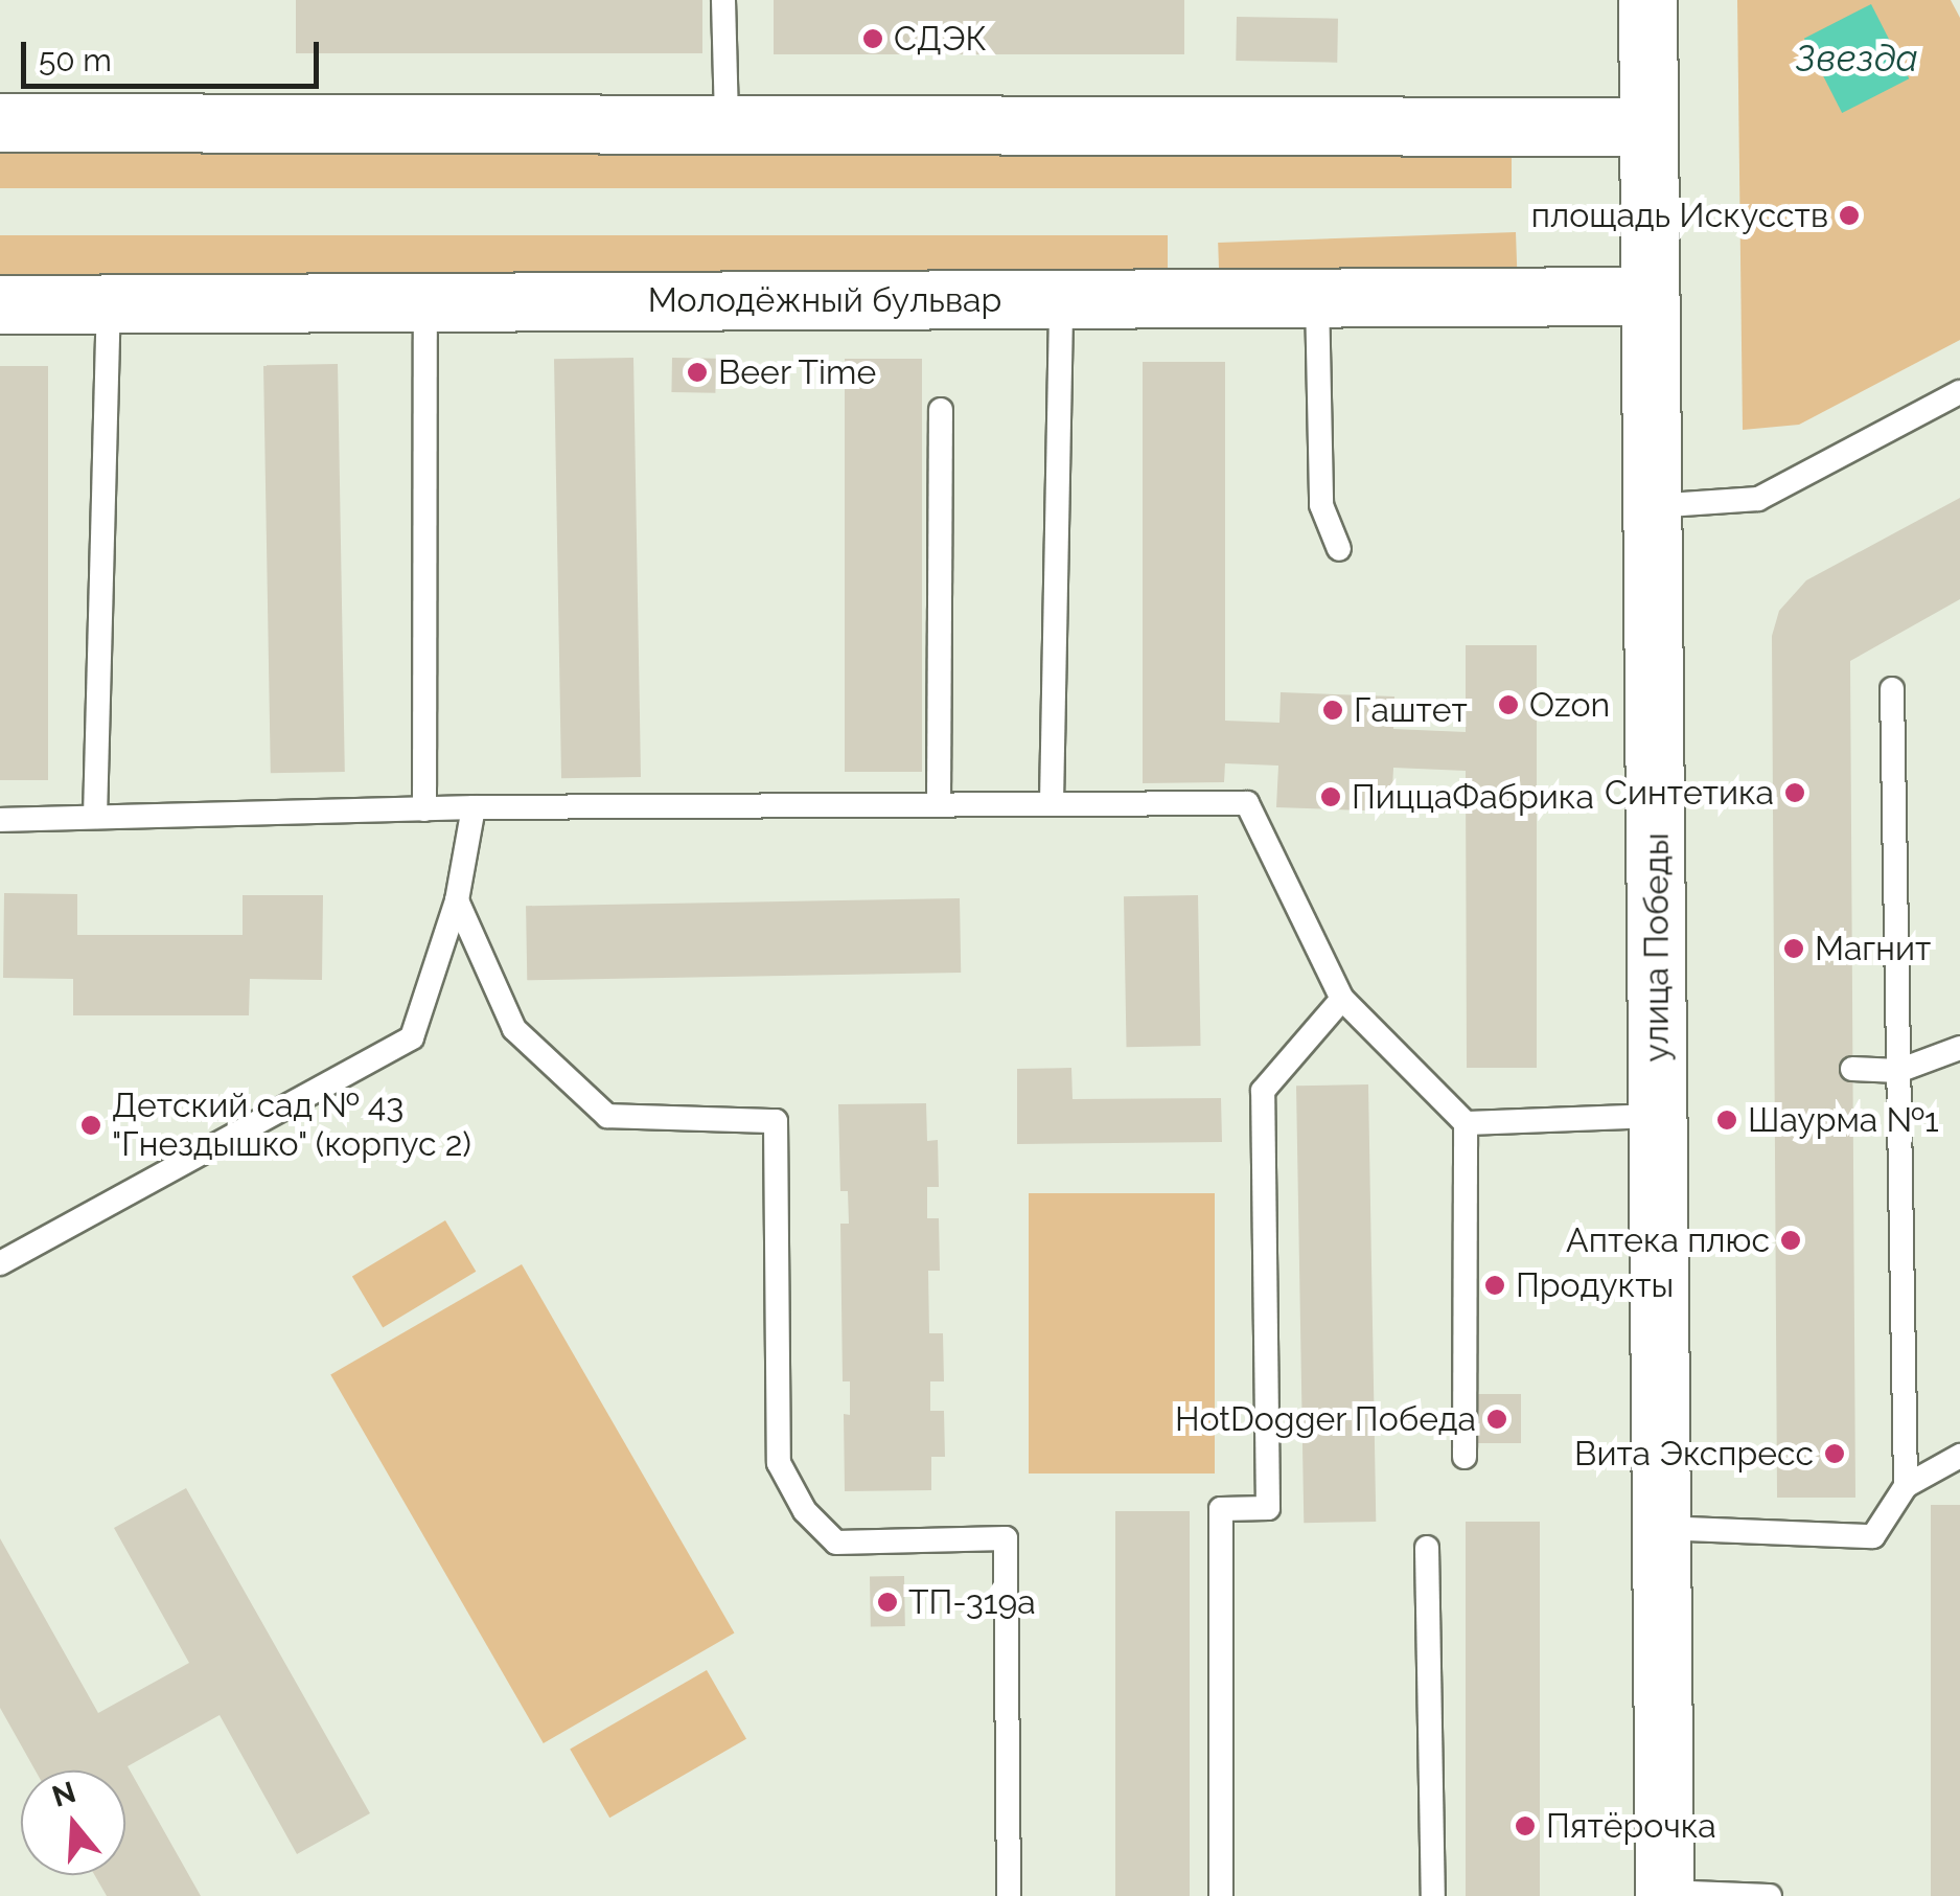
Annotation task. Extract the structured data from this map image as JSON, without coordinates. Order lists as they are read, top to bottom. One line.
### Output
{"streets":{"main road":["Молодёжный бульвар","улица Победы"]},"crossings":[["Молодёжный бульвар","улица Победы"]],"water":["Звезда"],"places":["СДЭК","площадь Искусств","Beer Time","Ozon","Гаштет","Синтетика","ПиццаФабрика","Магнит","Шаурма №1","Детский сад № 43 \"Гнездышко\" (корпус 2)","Аптека плюс","Продукты","HotDogger Победа","Вита Экспресс","ТП-319а","Пятёрочка"],"scale_bar":"50 m","north":"top"}
